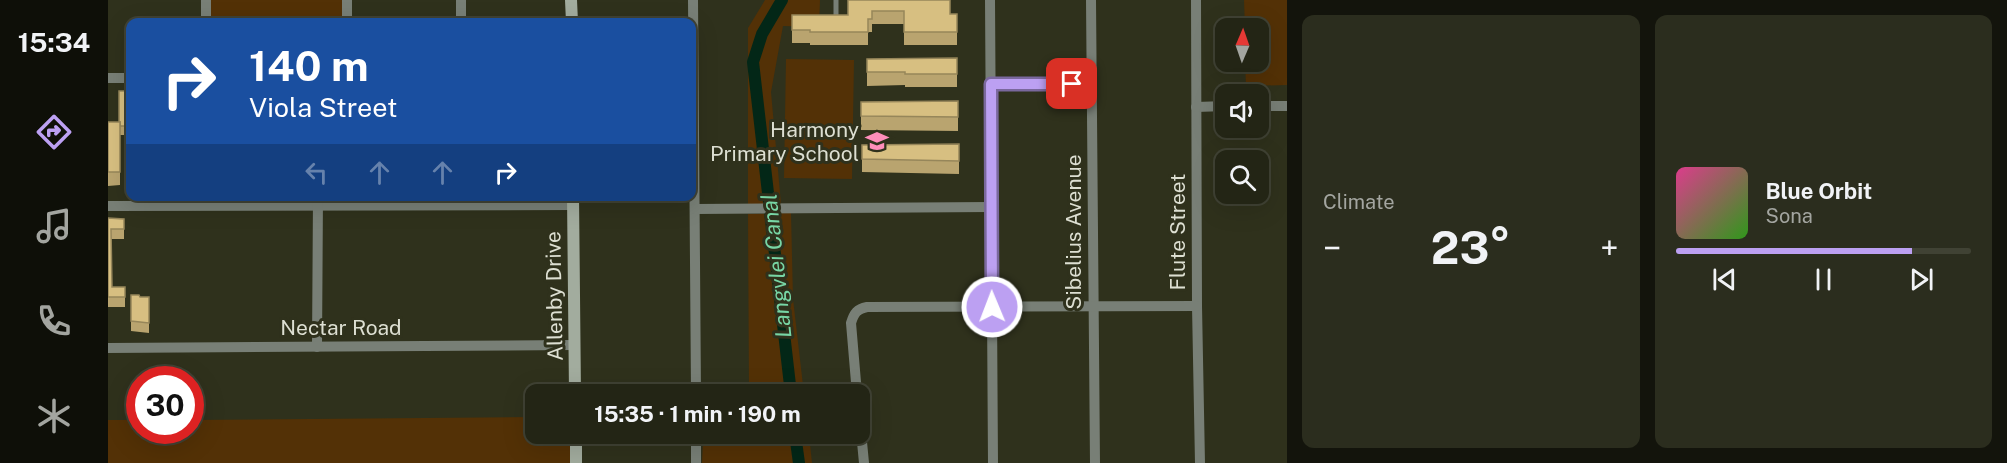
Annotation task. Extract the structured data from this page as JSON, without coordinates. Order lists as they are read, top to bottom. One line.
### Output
{"streets":{"street":["Sibelius Avenue","Flute Street","Allenby Drive","Nectar Road"]},"crossings":[["Allenby Drive","Nectar Road"]],"water":["Langvlei Canal"],"places":{"school or university":["Harmony Primary School"]},"north":"top","page":{"tabs":"15:34","tile":"Climate","turn":["140 m","Viola Street"],"song":["Blue Orbit","Sona"],"heat":["−","23°","+"],"limit":"30","trip":"15:35 · 1 min · 190 m"}}
